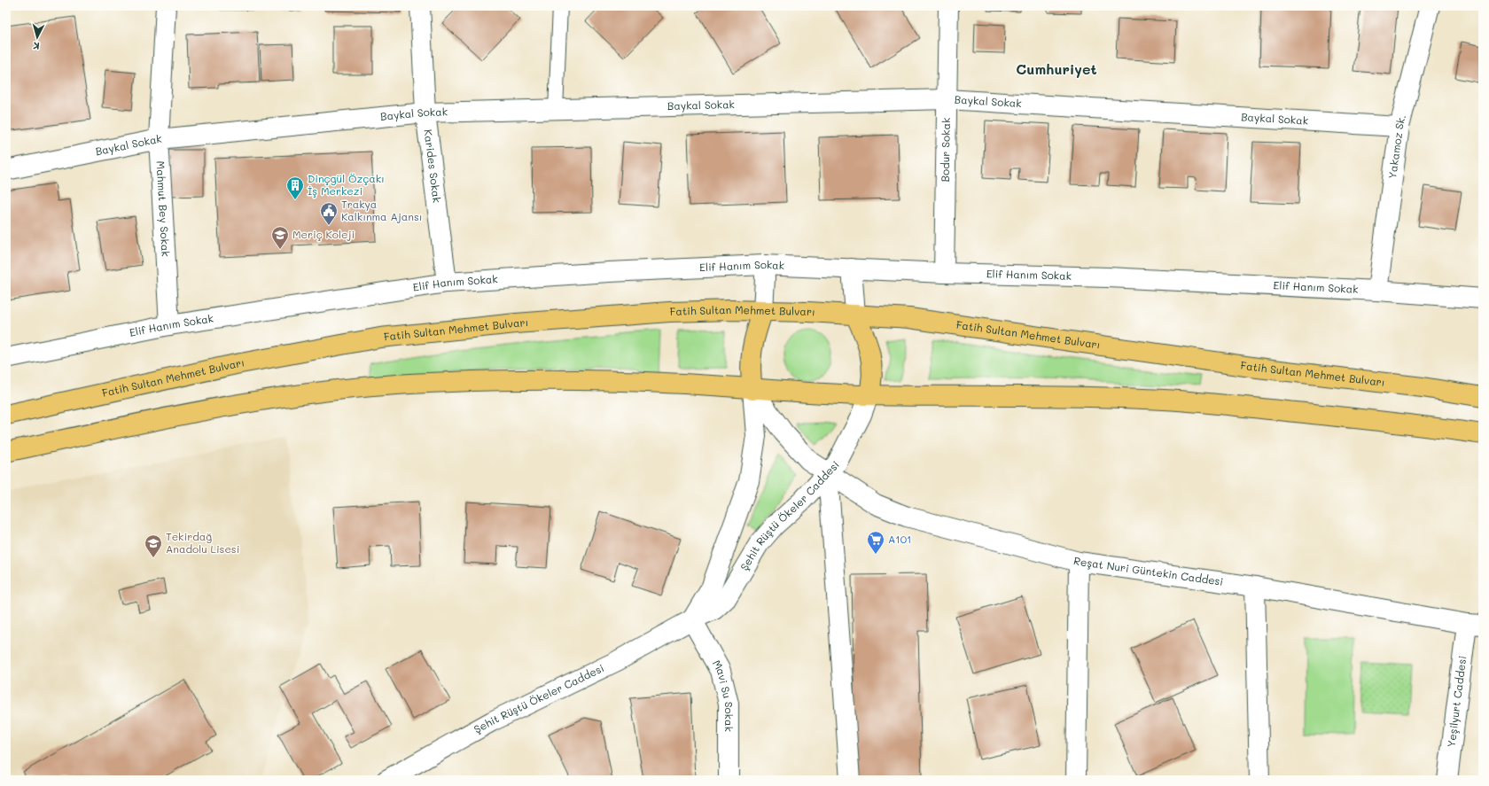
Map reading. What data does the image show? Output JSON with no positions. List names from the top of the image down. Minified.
{"streets":{"main road":["Fatih Sultan Mehmet Bulvarı"],"street":["Baykal Sokak","Yakamoz Sk.","Bodur Sokak","Karides Sokak","Mahmut Bey Sokak","Elif Hanım Sokak","Şehit Rüştü Ökeler Caddesi","Reşat Nuri Güntekin Caddesi","Mavi Su Sokak","Yeşilyurt Caddesi"]},"crossings":[["Baykal Sokak","Yakamoz Sk."],["Baykal Sokak","Bodur Sokak"],["Baykal Sokak","Karides Sokak"],["Baykal Sokak","Mahmut Bey Sokak"],["Yakamoz Sk.","Elif Hanım Sokak"],["Bodur Sokak","Elif Hanım Sokak"],["Karides Sokak","Elif Hanım Sokak"],["Mahmut Bey Sokak","Elif Hanım Sokak"],["Şehit Rüştü Ökeler Caddesi","Reşat Nuri Güntekin Caddesi"],["Şehit Rüştü Ökeler Caddesi","Mavi Su Sokak"],["Reşat Nuri Güntekin Caddesi","Yeşilyurt Caddesi"]],"districts":["Cumhuriyet"],"places":{"building":["Dinçgül Özçakı İş Merkezi"],"public building":["Trakya Kalkınma Ajansı"],"school or university":["Meriç Koleji","Tekirdağ Anadolu Lisesi"],"supermarket":["A101"]},"north":"bottom"}
